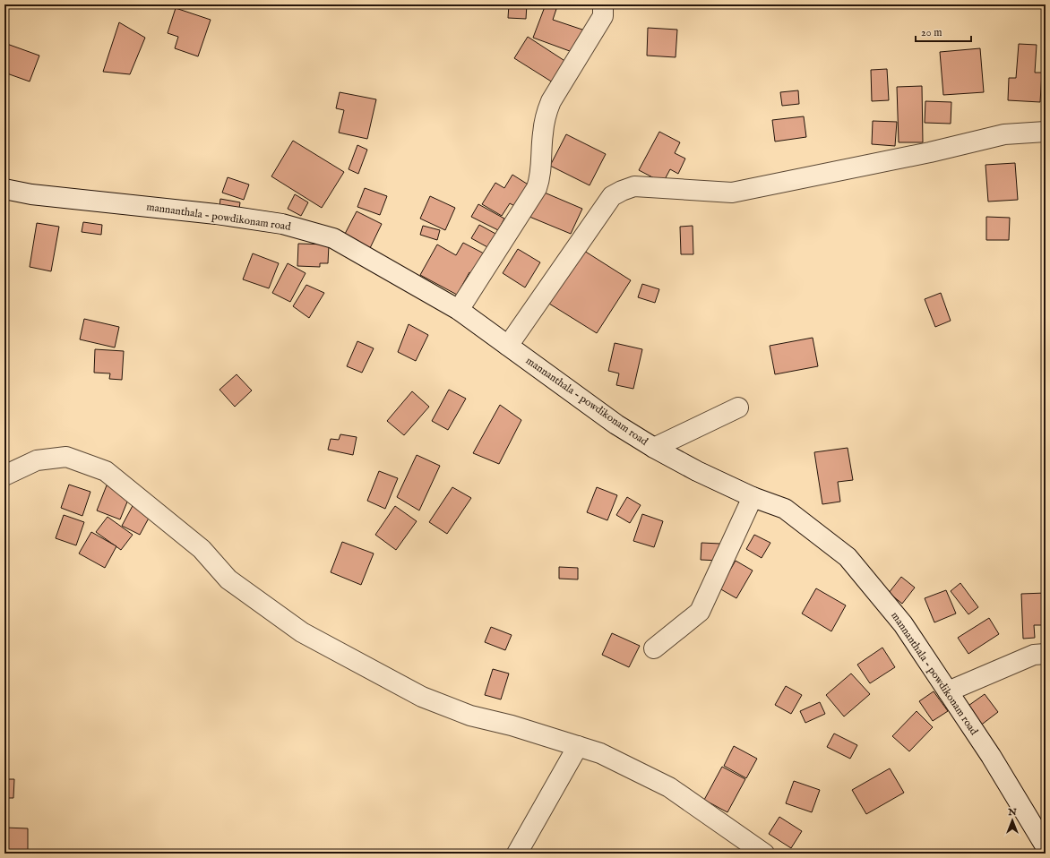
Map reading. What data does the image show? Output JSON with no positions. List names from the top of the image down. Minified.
{"streets":{"street":["mannanthala - powdikonam road"]},"scale_bar":"20 m","north":"top"}
